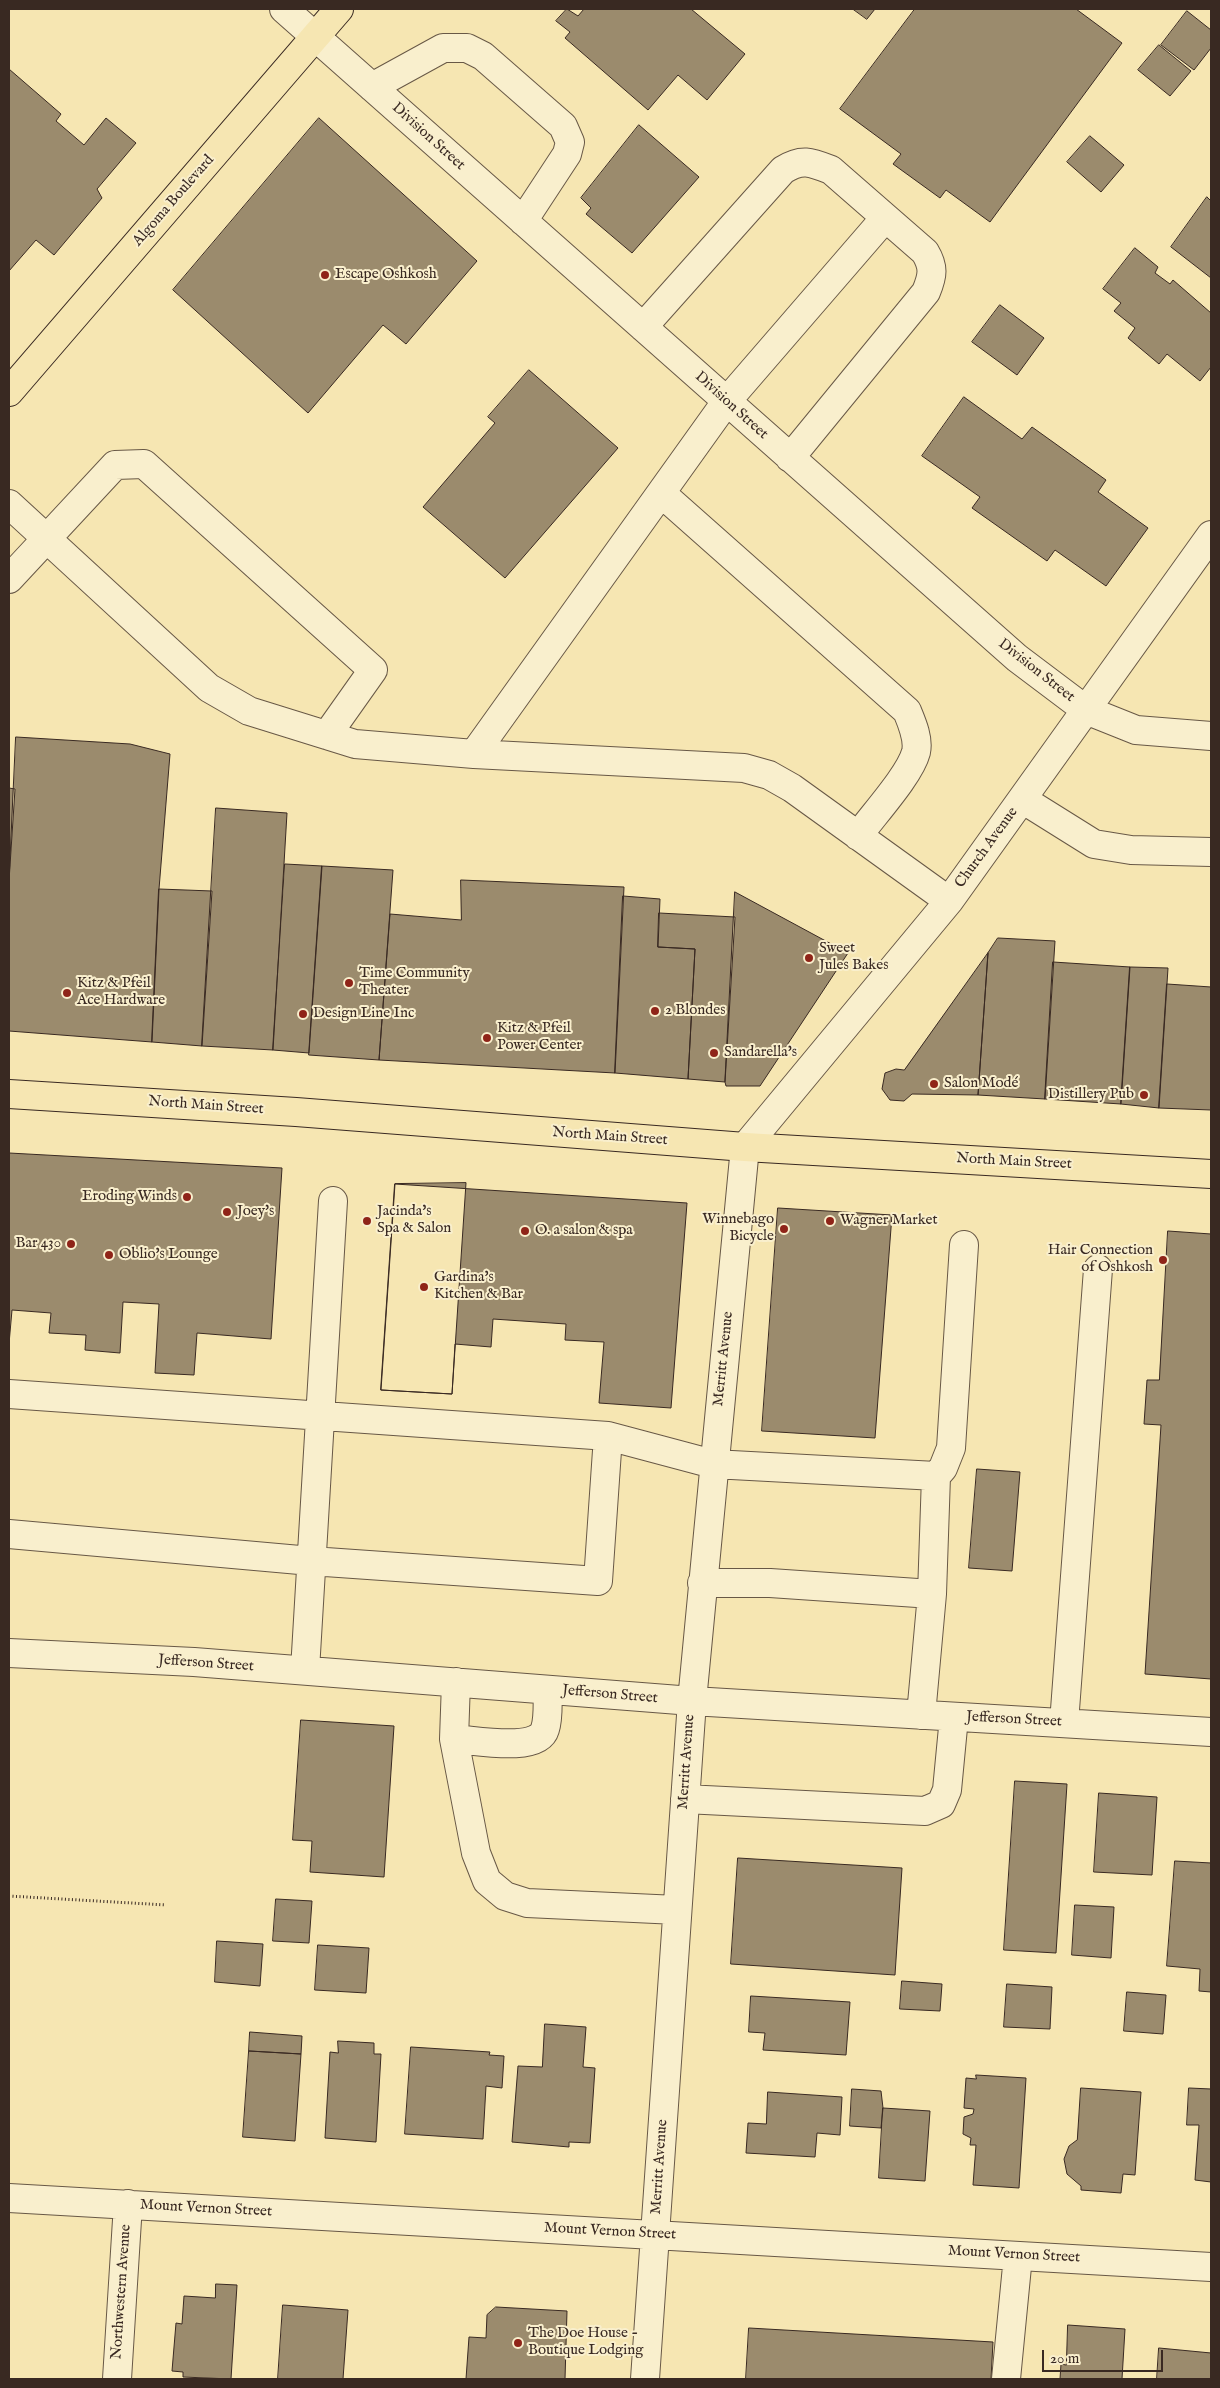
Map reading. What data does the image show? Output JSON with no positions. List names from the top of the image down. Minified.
{"streets":{"main road":["Algoma Boulevard","North Main Street"],"street":["Division Street","Church Avenue","Merritt Avenue","Jefferson Street","Mount Vernon Street","Northwestern Avenue"]},"crossings":[["Division Street","Algoma Boulevard"],["Division Street","Church Avenue"],["Church Avenue","North Main Street"],["Church Avenue","Merritt Avenue"],["North Main Street","Merritt Avenue"],["Merritt Avenue","Jefferson Street"],["Merritt Avenue","Mount Vernon Street"],["Mount Vernon Street","Northwestern Avenue"]],"places":["Escape Oshkosh","Sweet Jules Bakes","Time Community Theater","Kitz & Pfeil Ace Hardware","2 Blondes","Design Line Inc","Kitz & Pfeil Power Center","Sandarella's","Salon Modé","Distillery Pub","Eroding Winds","Joey's","Jacinda's Spa & Salon","Wagner Market","Winnebago Bicycle","O. a salon & spa","Bar 430","Oblio's Lounge","Hair Connection of Oshkosh","Gardina's Kitchen & Bar","The Doe House - Boutique Lodging"],"scale_bar":"20 m"}
